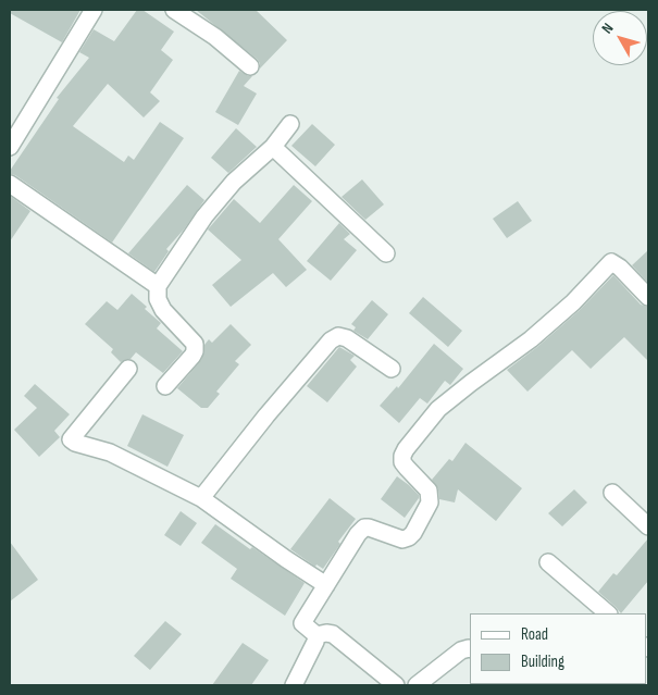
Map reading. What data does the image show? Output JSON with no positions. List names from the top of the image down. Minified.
{"legend":["Road","Building"],"north":"top left"}
